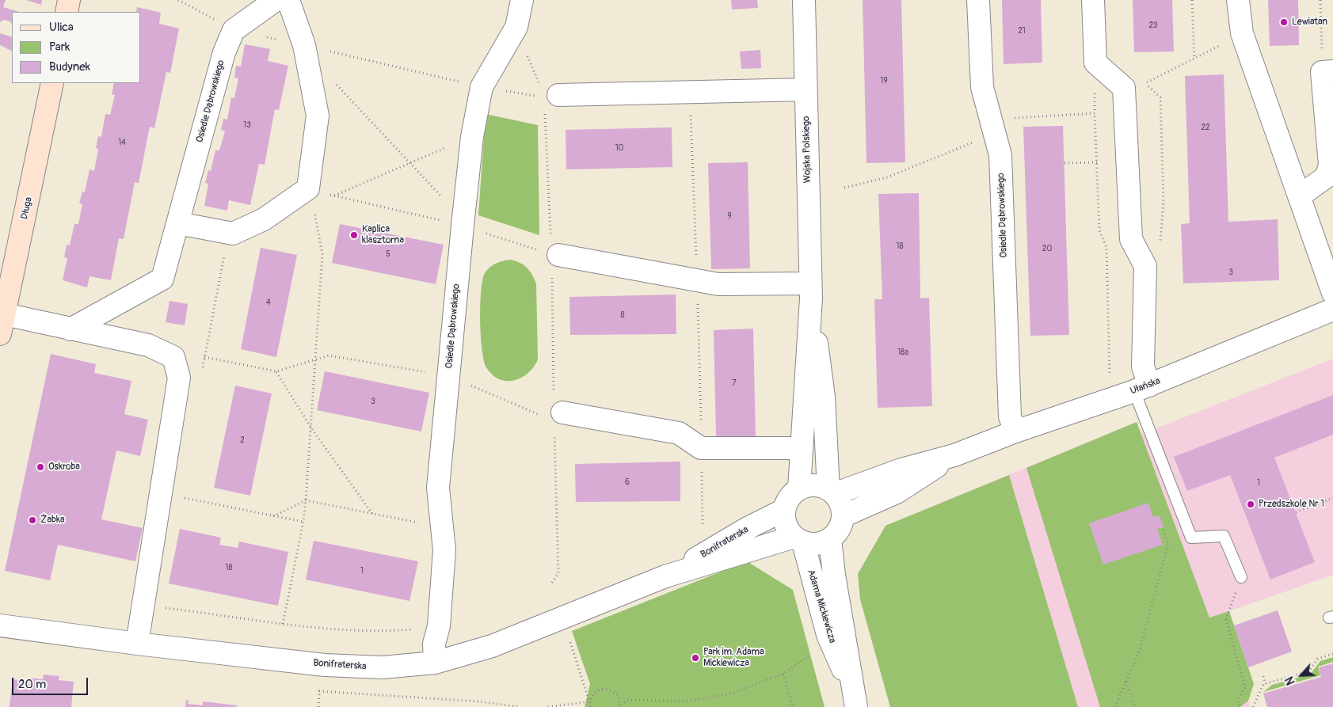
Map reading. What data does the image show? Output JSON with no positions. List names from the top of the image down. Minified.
{"streets":{"street":["Osiedle Dąbrowskiego","Wojska Polskiego","Długa","Ułańska","Bonifraterska","Adama Mickiewicza"]},"crossings":[["Osiedle Dąbrowskiego","Ułańska"],["Osiedle Dąbrowskiego","Bonifraterska"],["Wojska Polskiego","Ułańska"],["Wojska Polskiego","Bonifraterska"],["Wojska Polskiego","Adama Mickiewicza"],["Ułańska","Bonifraterska"],["Ułańska","Adama Mickiewicza"],["Bonifraterska","Adama Mickiewicza"]],"places":["Lewiatan","Kaplica klasztorna","Oskroba","Przedszkole Nr 1","Żabka","Park im. Adama Mickiewicza"],"house_numbers":["23","21","19","13","22","14","10","9","18","20","5","3","4","8","18a","7","3","2","6","1","18","1"],"legend":["Ulica","Park","Budynek"],"scale_bar":"20 m","north":"bottom left"}
